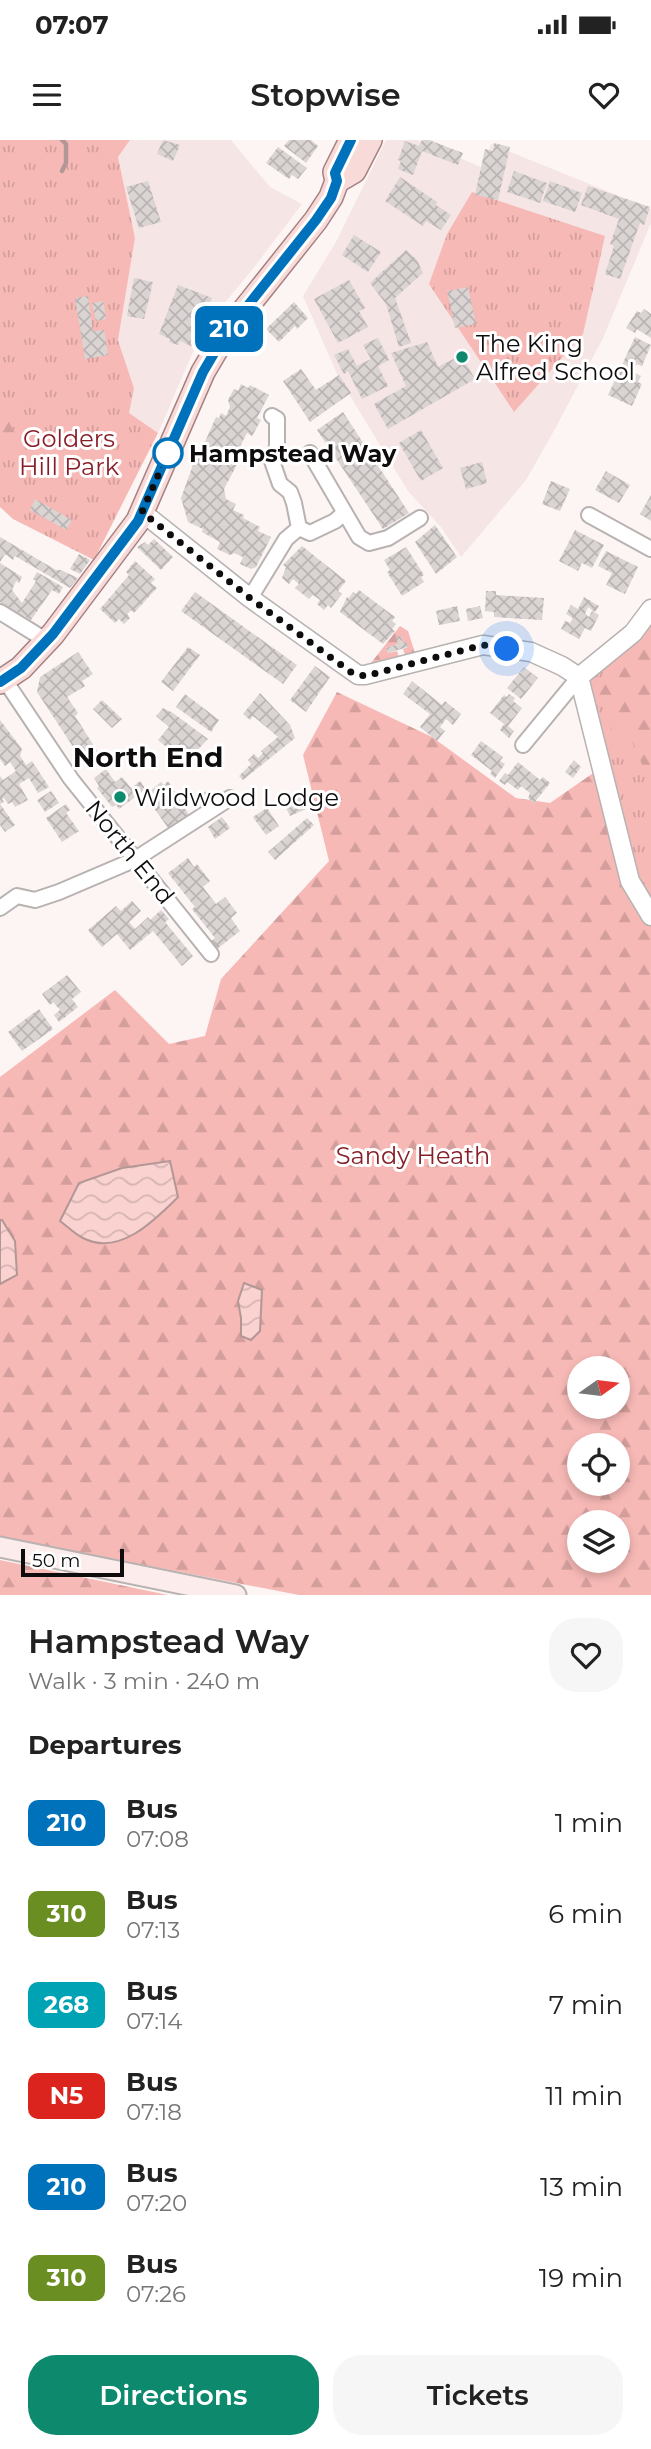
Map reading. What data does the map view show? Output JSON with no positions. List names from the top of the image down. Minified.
{"streets":{"street":["North End"]},"districts":["North End"],"parks":["Golders Hill Park","Sandy Heath"],"places":["The King Alfred School","Hampstead Way","Wildwood Lodge"],"lines":["bus line 210"],"scale_bar":"50 m","north":"right","page":{"status":"07:07","header":"Stopwise","on_map":"210","scale":"50 m","heading":[["Hampstead Way","Walk · 3 min · 240 m"],"Departures"],"list":[{"mark":"210","name":"Bus","note":"07:08","value":"1 min"},{"mark":"310","name":"Bus","note":"07:13","value":"6 min"},{"mark":"268","name":"Bus","note":"07:14","value":"7 min"},{"mark":"N5","name":"Bus","note":"07:18","value":"11 min"},{"mark":"210","name":"Bus","note":"07:20","value":"13 min"},{"mark":"310","name":"Bus","note":"07:26","value":"19 min"}],"buttons":["Directions","Tickets"]}}
